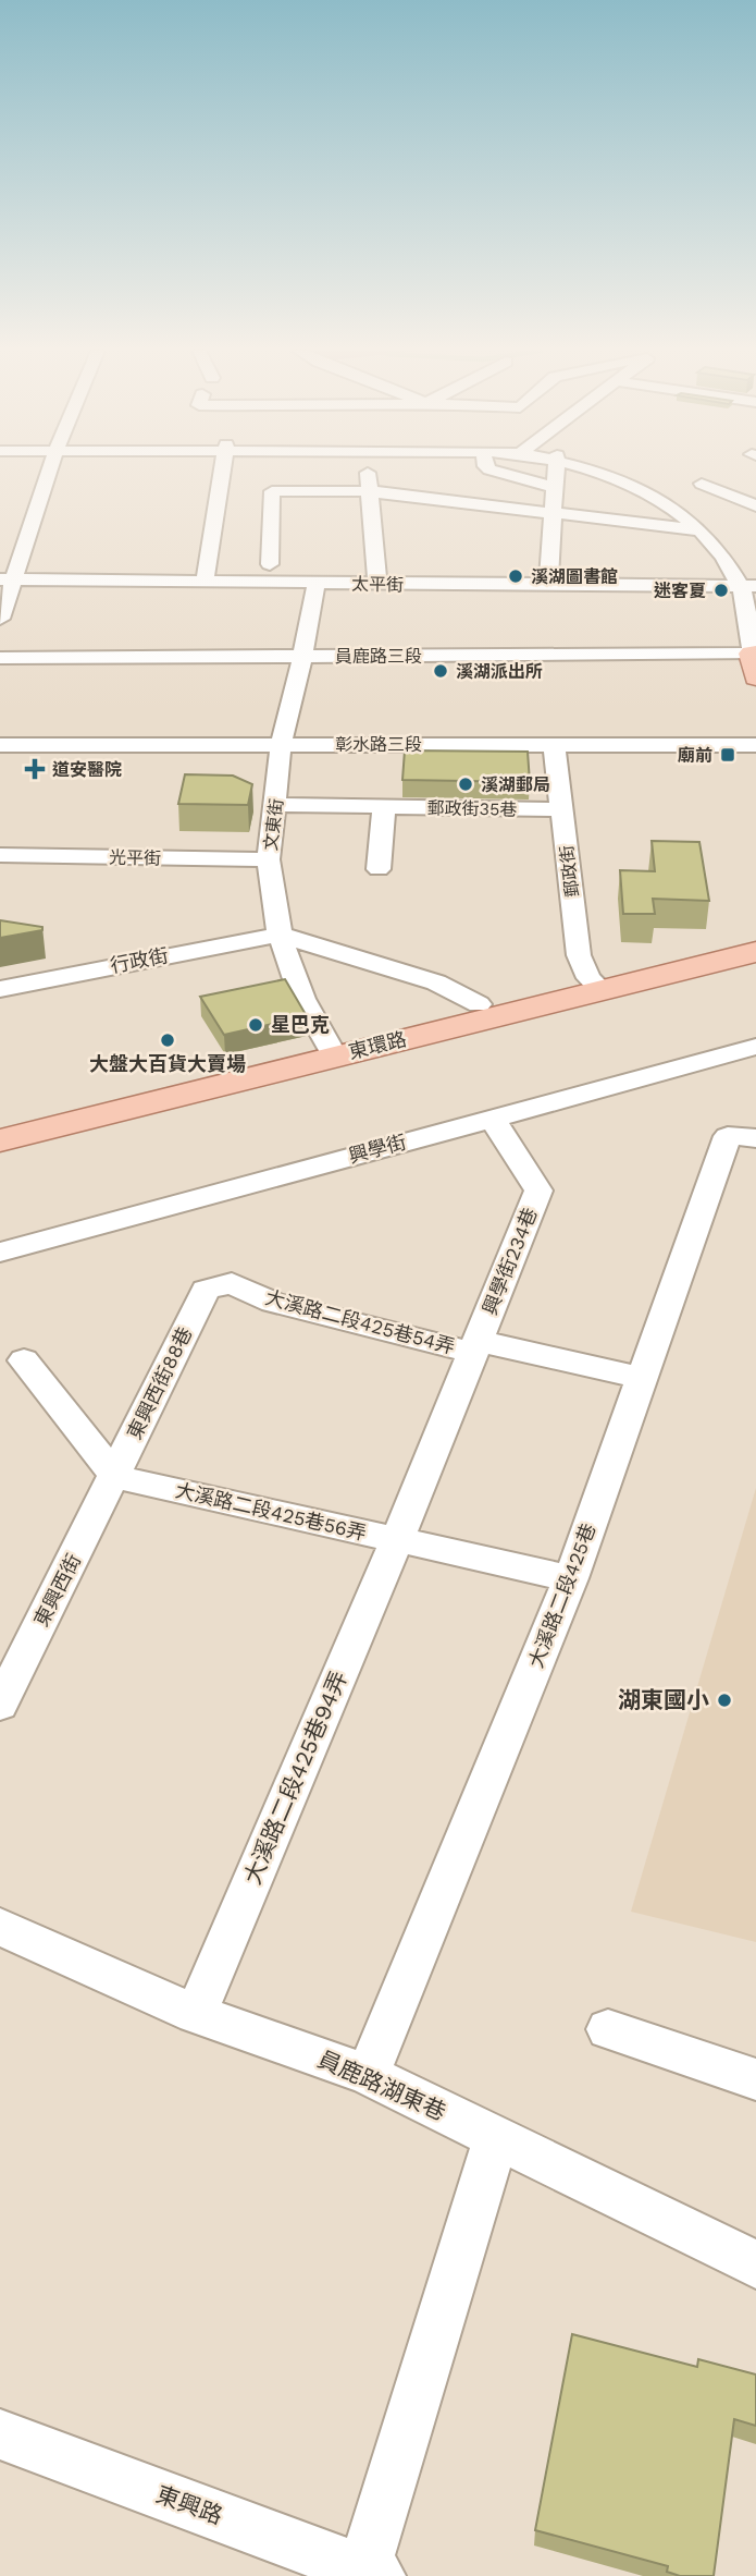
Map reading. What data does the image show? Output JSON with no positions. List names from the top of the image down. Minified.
{"streets":{"main road":["東環路"],"street":["太平街","員鹿路三段","彰水路三段","郵政街35巷","文東街","光平街","郵政街","行政街","興學街","興學街234巷","大溪路二段425巷54弄","東興西街88巷","大溪路二段425巷56弄","東興西街","大溪路二段425巷","大溪路二段425巷94弄","員鹿路湖東巷","東興路"]},"crossings":[["太平街","文東街"],["員鹿路三段","文東街"],["彰水路三段","文東街"],["彰水路三段","郵政街"],["郵政街35巷","文東街"],["郵政街35巷","郵政街"],["文東街","光平街"],["文東街","行政街"],["文東街","東環路"],["郵政街","東環路"],["興學街","興學街234巷"],["興學街234巷","大溪路二段425巷54弄"],["興學街234巷","大溪路二段425巷56弄"],["興學街234巷","大溪路二段425巷94弄"],["大溪路二段425巷54弄","東興西街88巷"],["大溪路二段425巷54弄","大溪路二段425巷"],["東興西街88巷","大溪路二段425巷56弄"],["東興西街88巷","東興西街"],["大溪路二段425巷56弄","東興西街"],["大溪路二段425巷56弄","大溪路二段425巷"],["大溪路二段425巷56弄","大溪路二段425巷94弄"],["大溪路二段425巷","員鹿路湖東巷"],["大溪路二段425巷94弄","員鹿路湖東巷"]],"places":{"other":["溪湖圖書館","迷客夏","溪湖派出所","溪湖郵局","星巴克","大盤大百貨大賣場","湖東國小"],"transit":["廟前"],"health":["道安醫院"]}}
